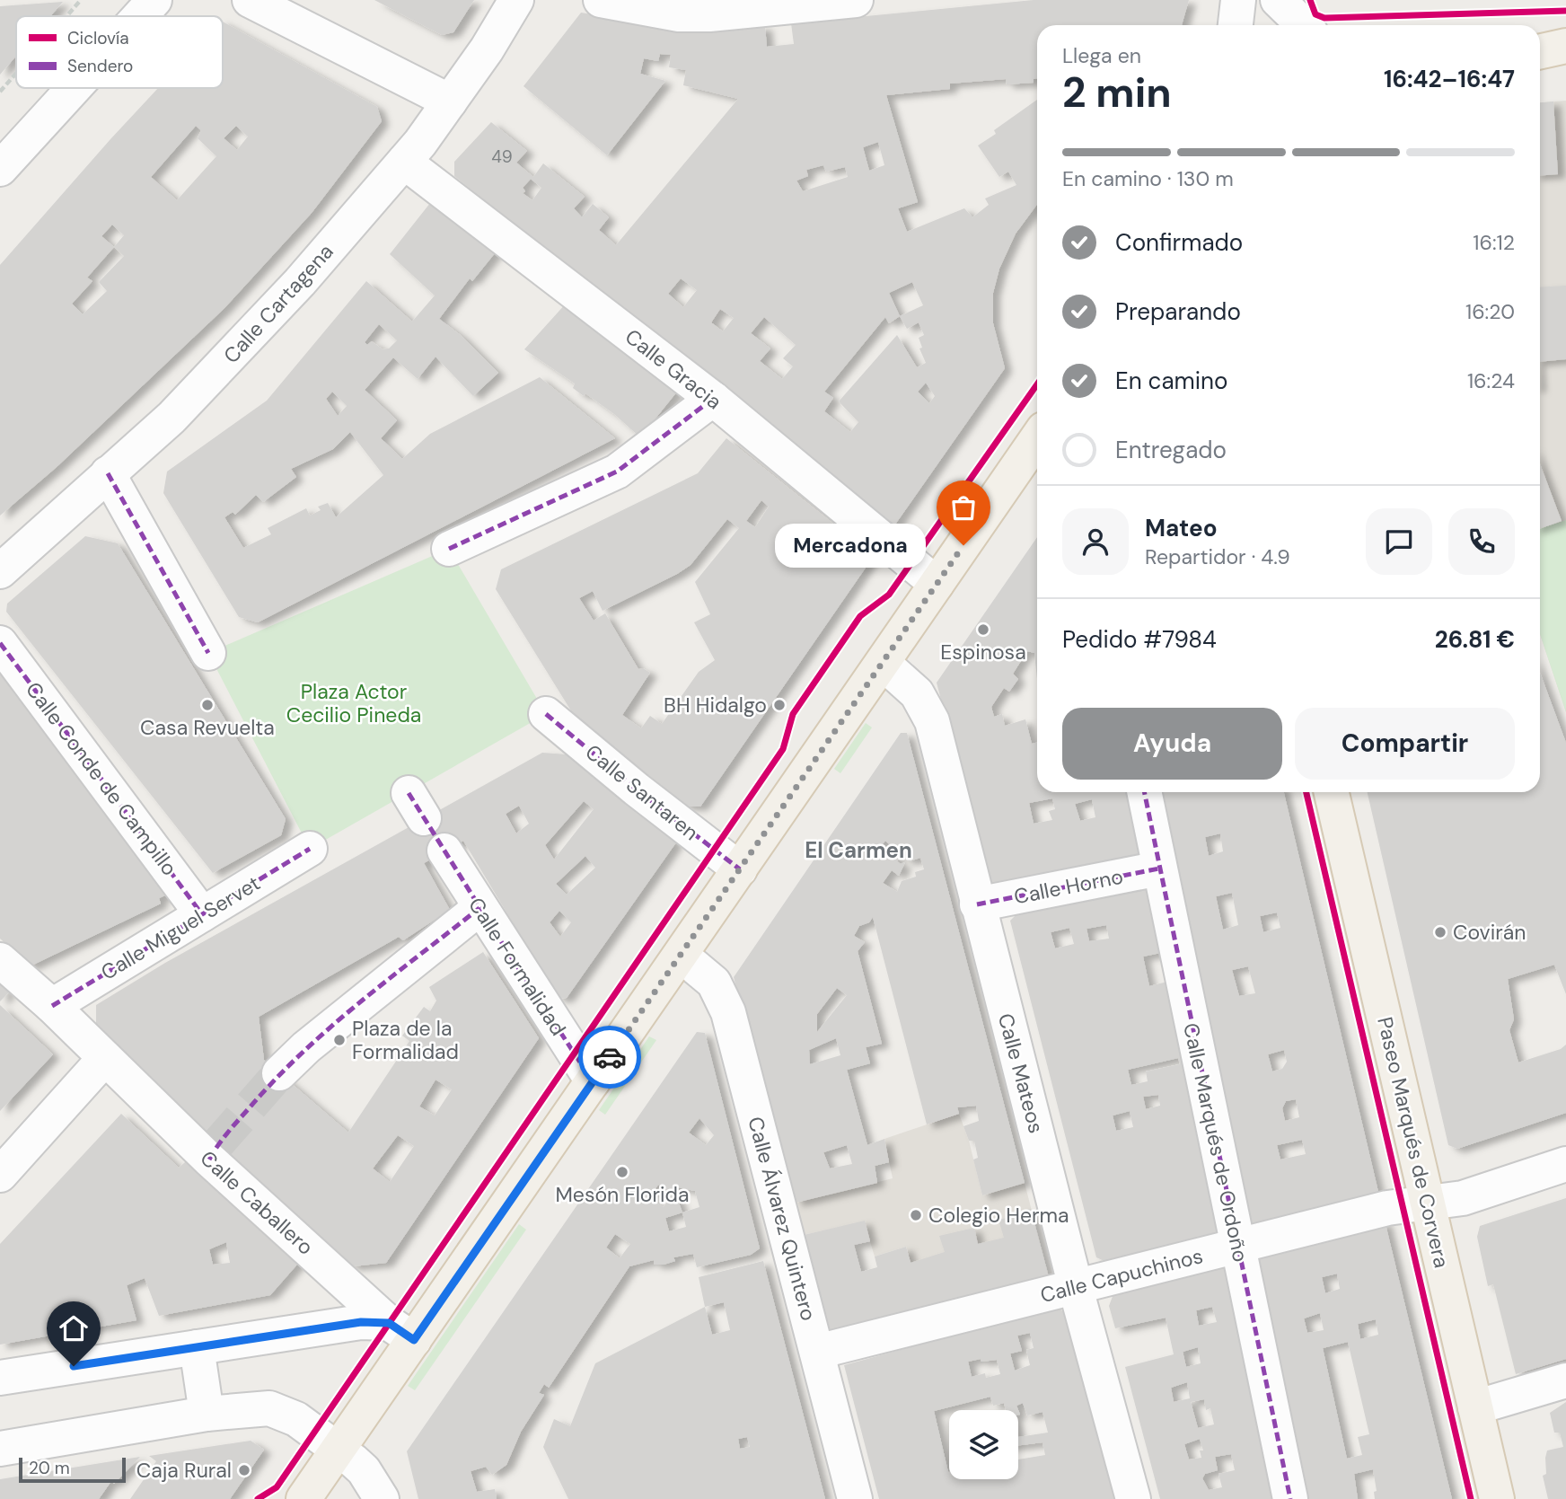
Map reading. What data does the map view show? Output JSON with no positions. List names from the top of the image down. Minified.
{"streets":{"main road":["Paseo Marqués de Corvera"],"street":["Calle Cartagena","Calle Gracia","Calle Conde de Campillo","Calle Santaren","Calle Horno","Calle Miguel Servet","Calle Formalidad","Calle Mateos","Calle Marqués de Ordoño","Calle Caballero","Calle Álvarez Quintero","Calle Capuchinos"]},"crossings":[["Calle Cartagena","Calle Gracia"],["Calle Conde de Campillo","Calle Miguel Servet"],["Calle Horno","Calle Mateos"],["Calle Horno","Calle Marqués de Ordoño"],["Calle Miguel Servet","Calle Caballero"],["Calle Mateos","Calle Capuchinos"],["Calle Marqués de Ordoño","Calle Capuchinos"],["Paseo Marqués de Corvera","Calle Capuchinos"],["Calle Álvarez Quintero","Calle Capuchinos"]],"districts":["El Carmen"],"parks":["Plaza Actor Cecilio Pineda"],"places":["Mercadona","Espinosa","Casa Revuelta","BH Hidalgo","Covirán","Plaza de la Formalidad","Mesón Florida","Colegio Herma","Caja Rural"],"house_numbers":["49"],"legend":["Ciclovía","Sendero"],"scale_bar":"20 m","page":{"heading":["2 min","Llega en","16:42–16:47"],"panel":["Mateo","Repartidor · 4.9","Pedido #7984","26.81 €"],"bar":"En camino · 130 m","list":[["Confirmado","16:12"],["Preparando","16:20"],["En camino","16:24"],"Entregado"],"bubble":"Mercadona","buttons":["Ayuda","Compartir"],"scale":"20 m"}}
